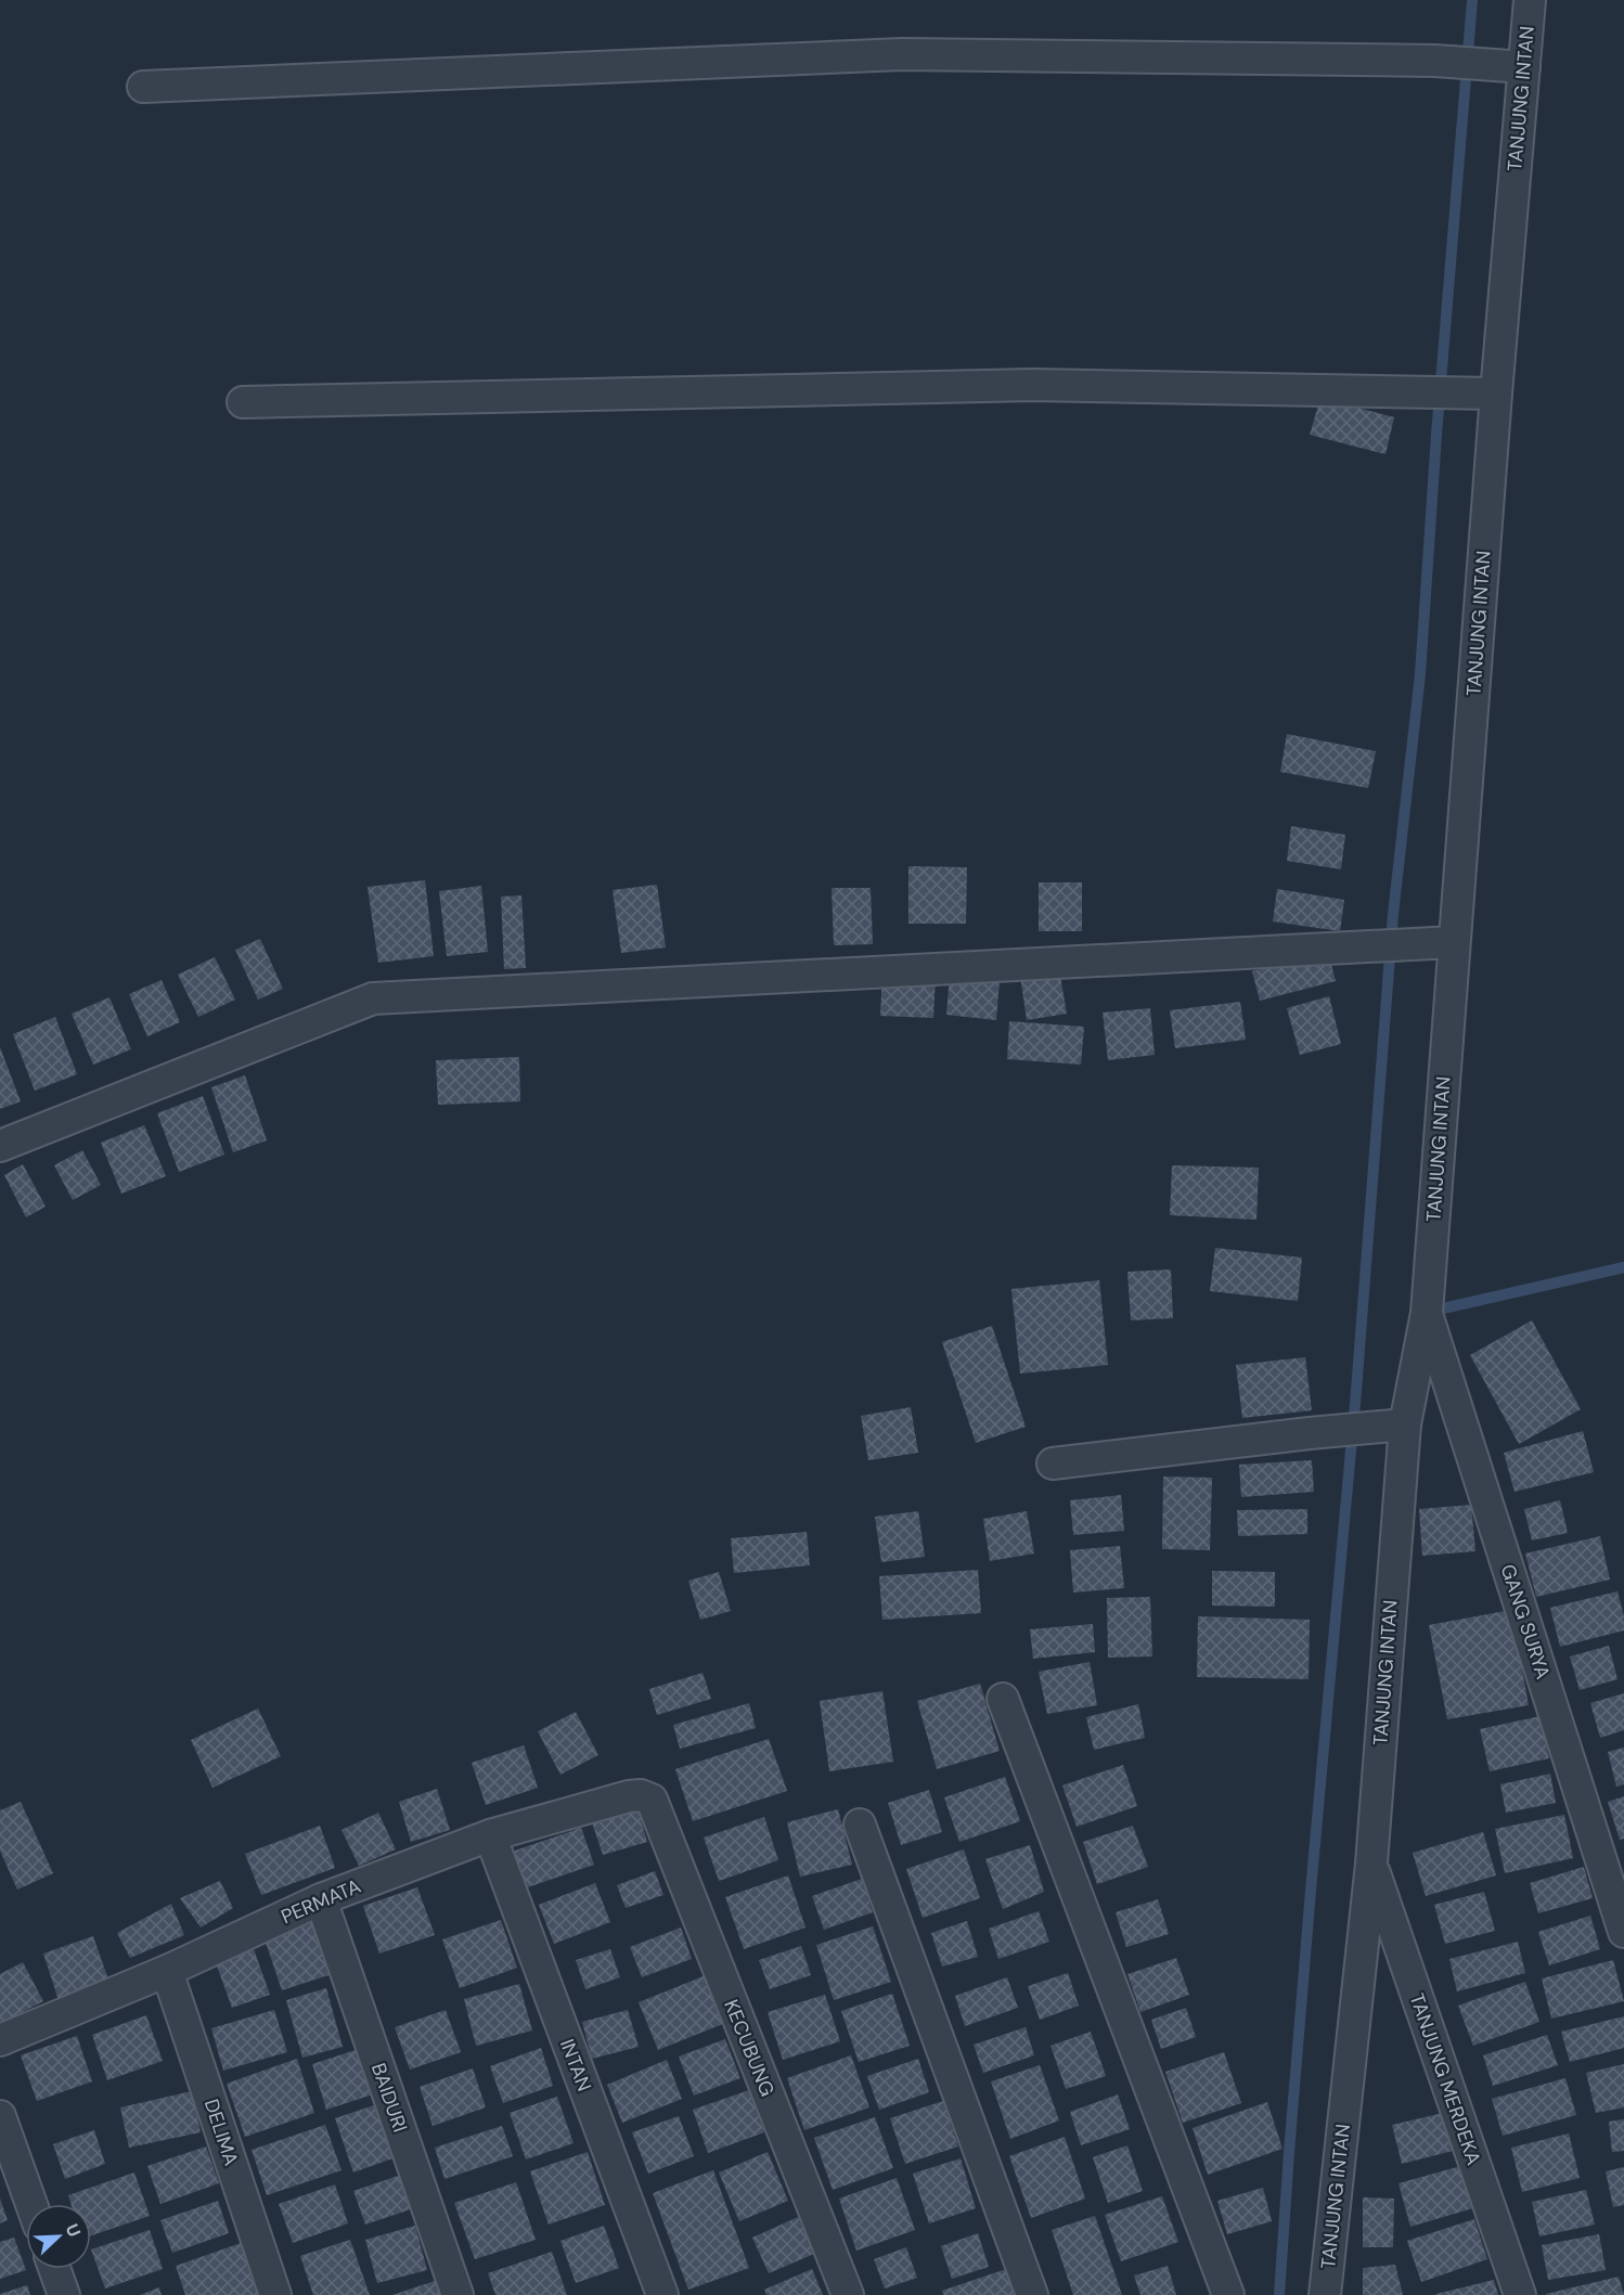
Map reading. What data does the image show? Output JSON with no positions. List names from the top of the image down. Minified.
{"streets":{"street":["TANJUNG INTAN","GANG SURYA","PERMATA","KECUBUNG","INTAN","TANJUNG MERDEKA","BAIDURI","DELIMA"]},"crossings":[["TANJUNG INTAN","GANG SURYA"],["TANJUNG INTAN","TANJUNG MERDEKA"],["PERMATA","KECUBUNG"],["PERMATA","INTAN"],["PERMATA","BAIDURI"],["PERMATA","DELIMA"]],"north":"top right"}
